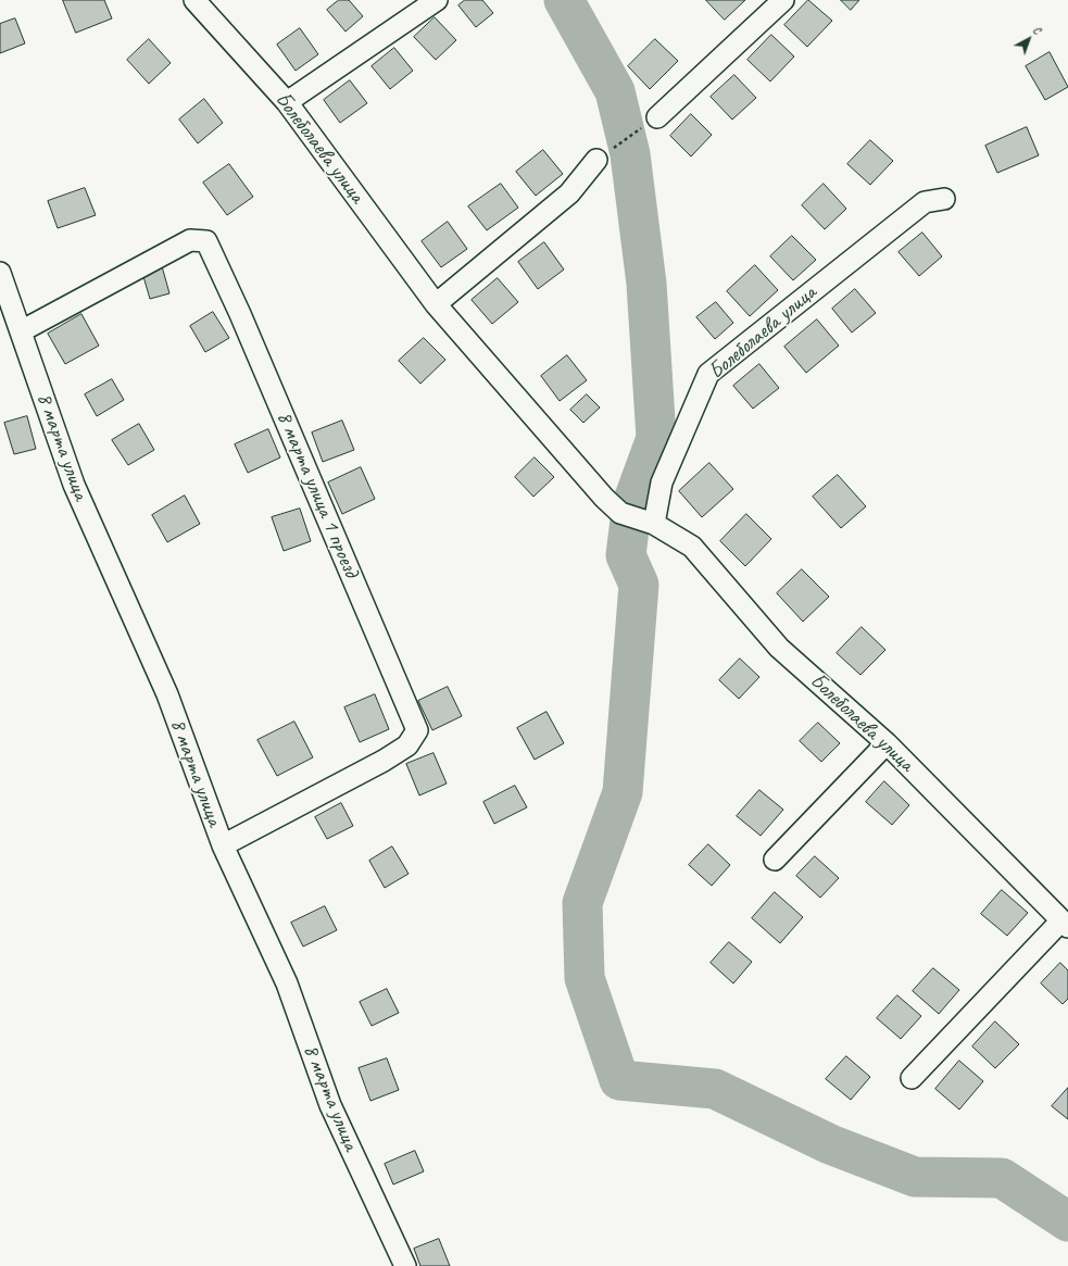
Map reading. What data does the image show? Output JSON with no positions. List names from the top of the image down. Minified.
{"streets":{"street":["Болеболаева улица","8 марта улица","8 марта улица 1 проезд"]},"crossings":[["8 марта улица","8 марта улица 1 проезд"]],"north":"top right"}
